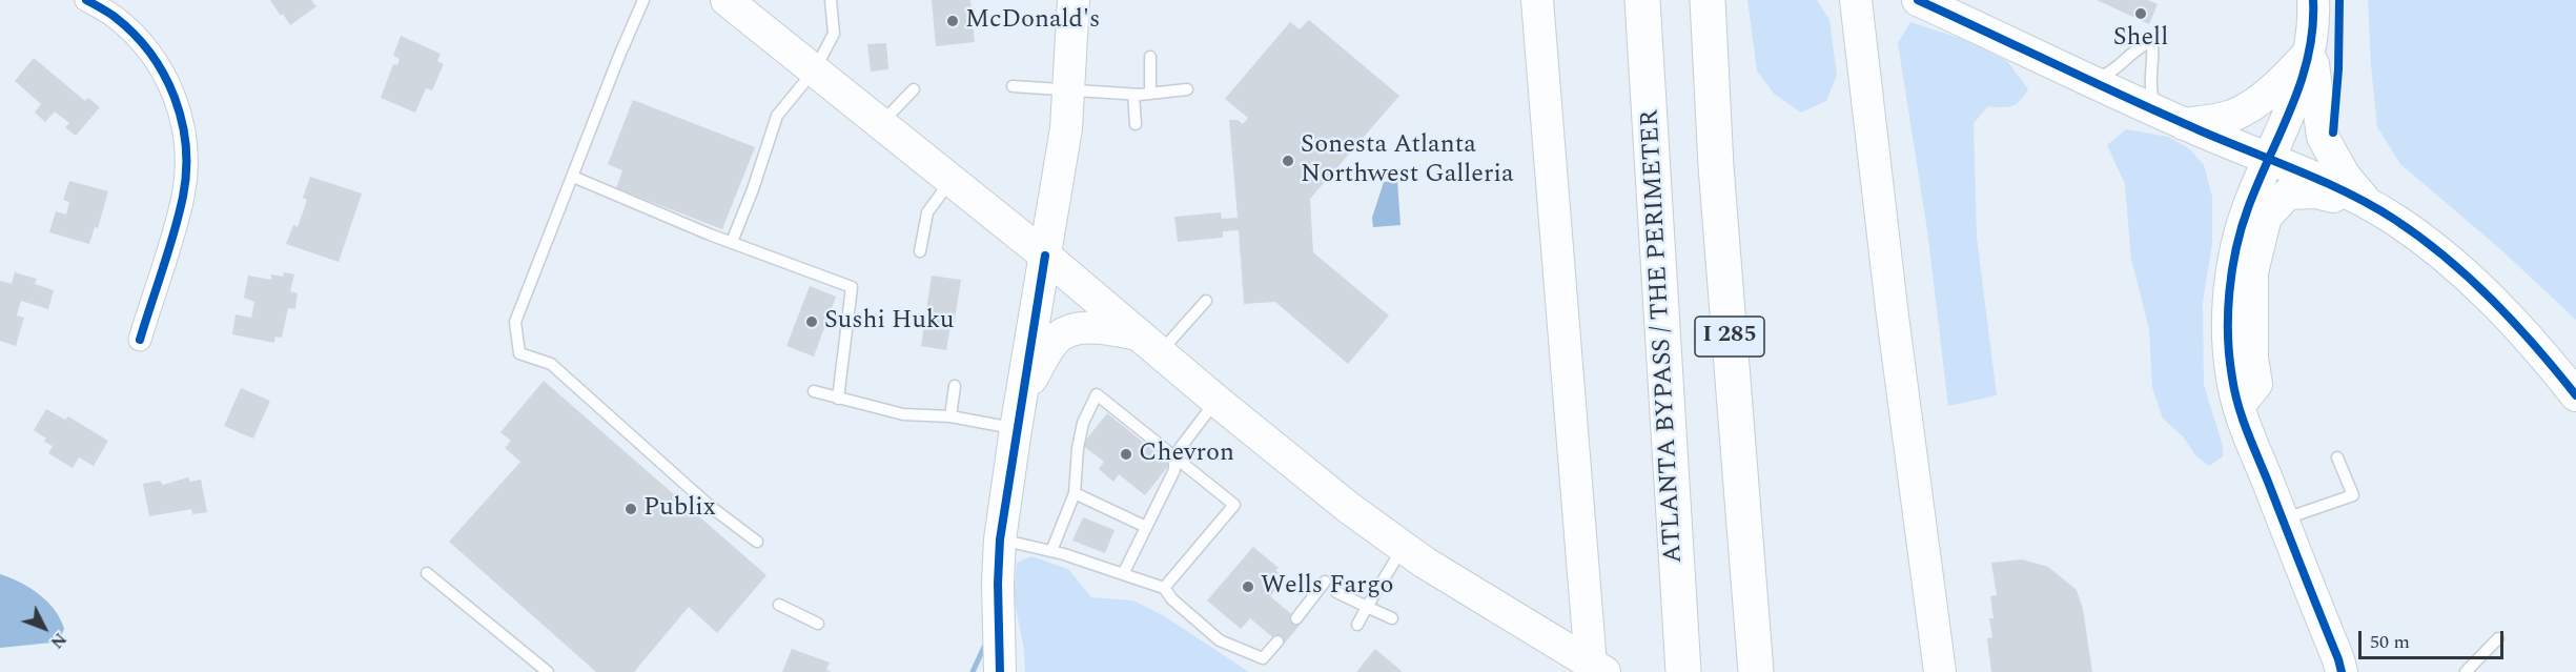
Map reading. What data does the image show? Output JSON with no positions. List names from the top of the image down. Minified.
{"streets":{"highway":["ATLANTA BYPASS / THE PERIMETER","I 285"]},"places":["Shell","McDonald's","Sonesta Atlanta Northwest Galleria","Sushi Huku","Chevron","Publix","Wells Fargo"],"scale_bar":"50 m","north":"bottom right"}
